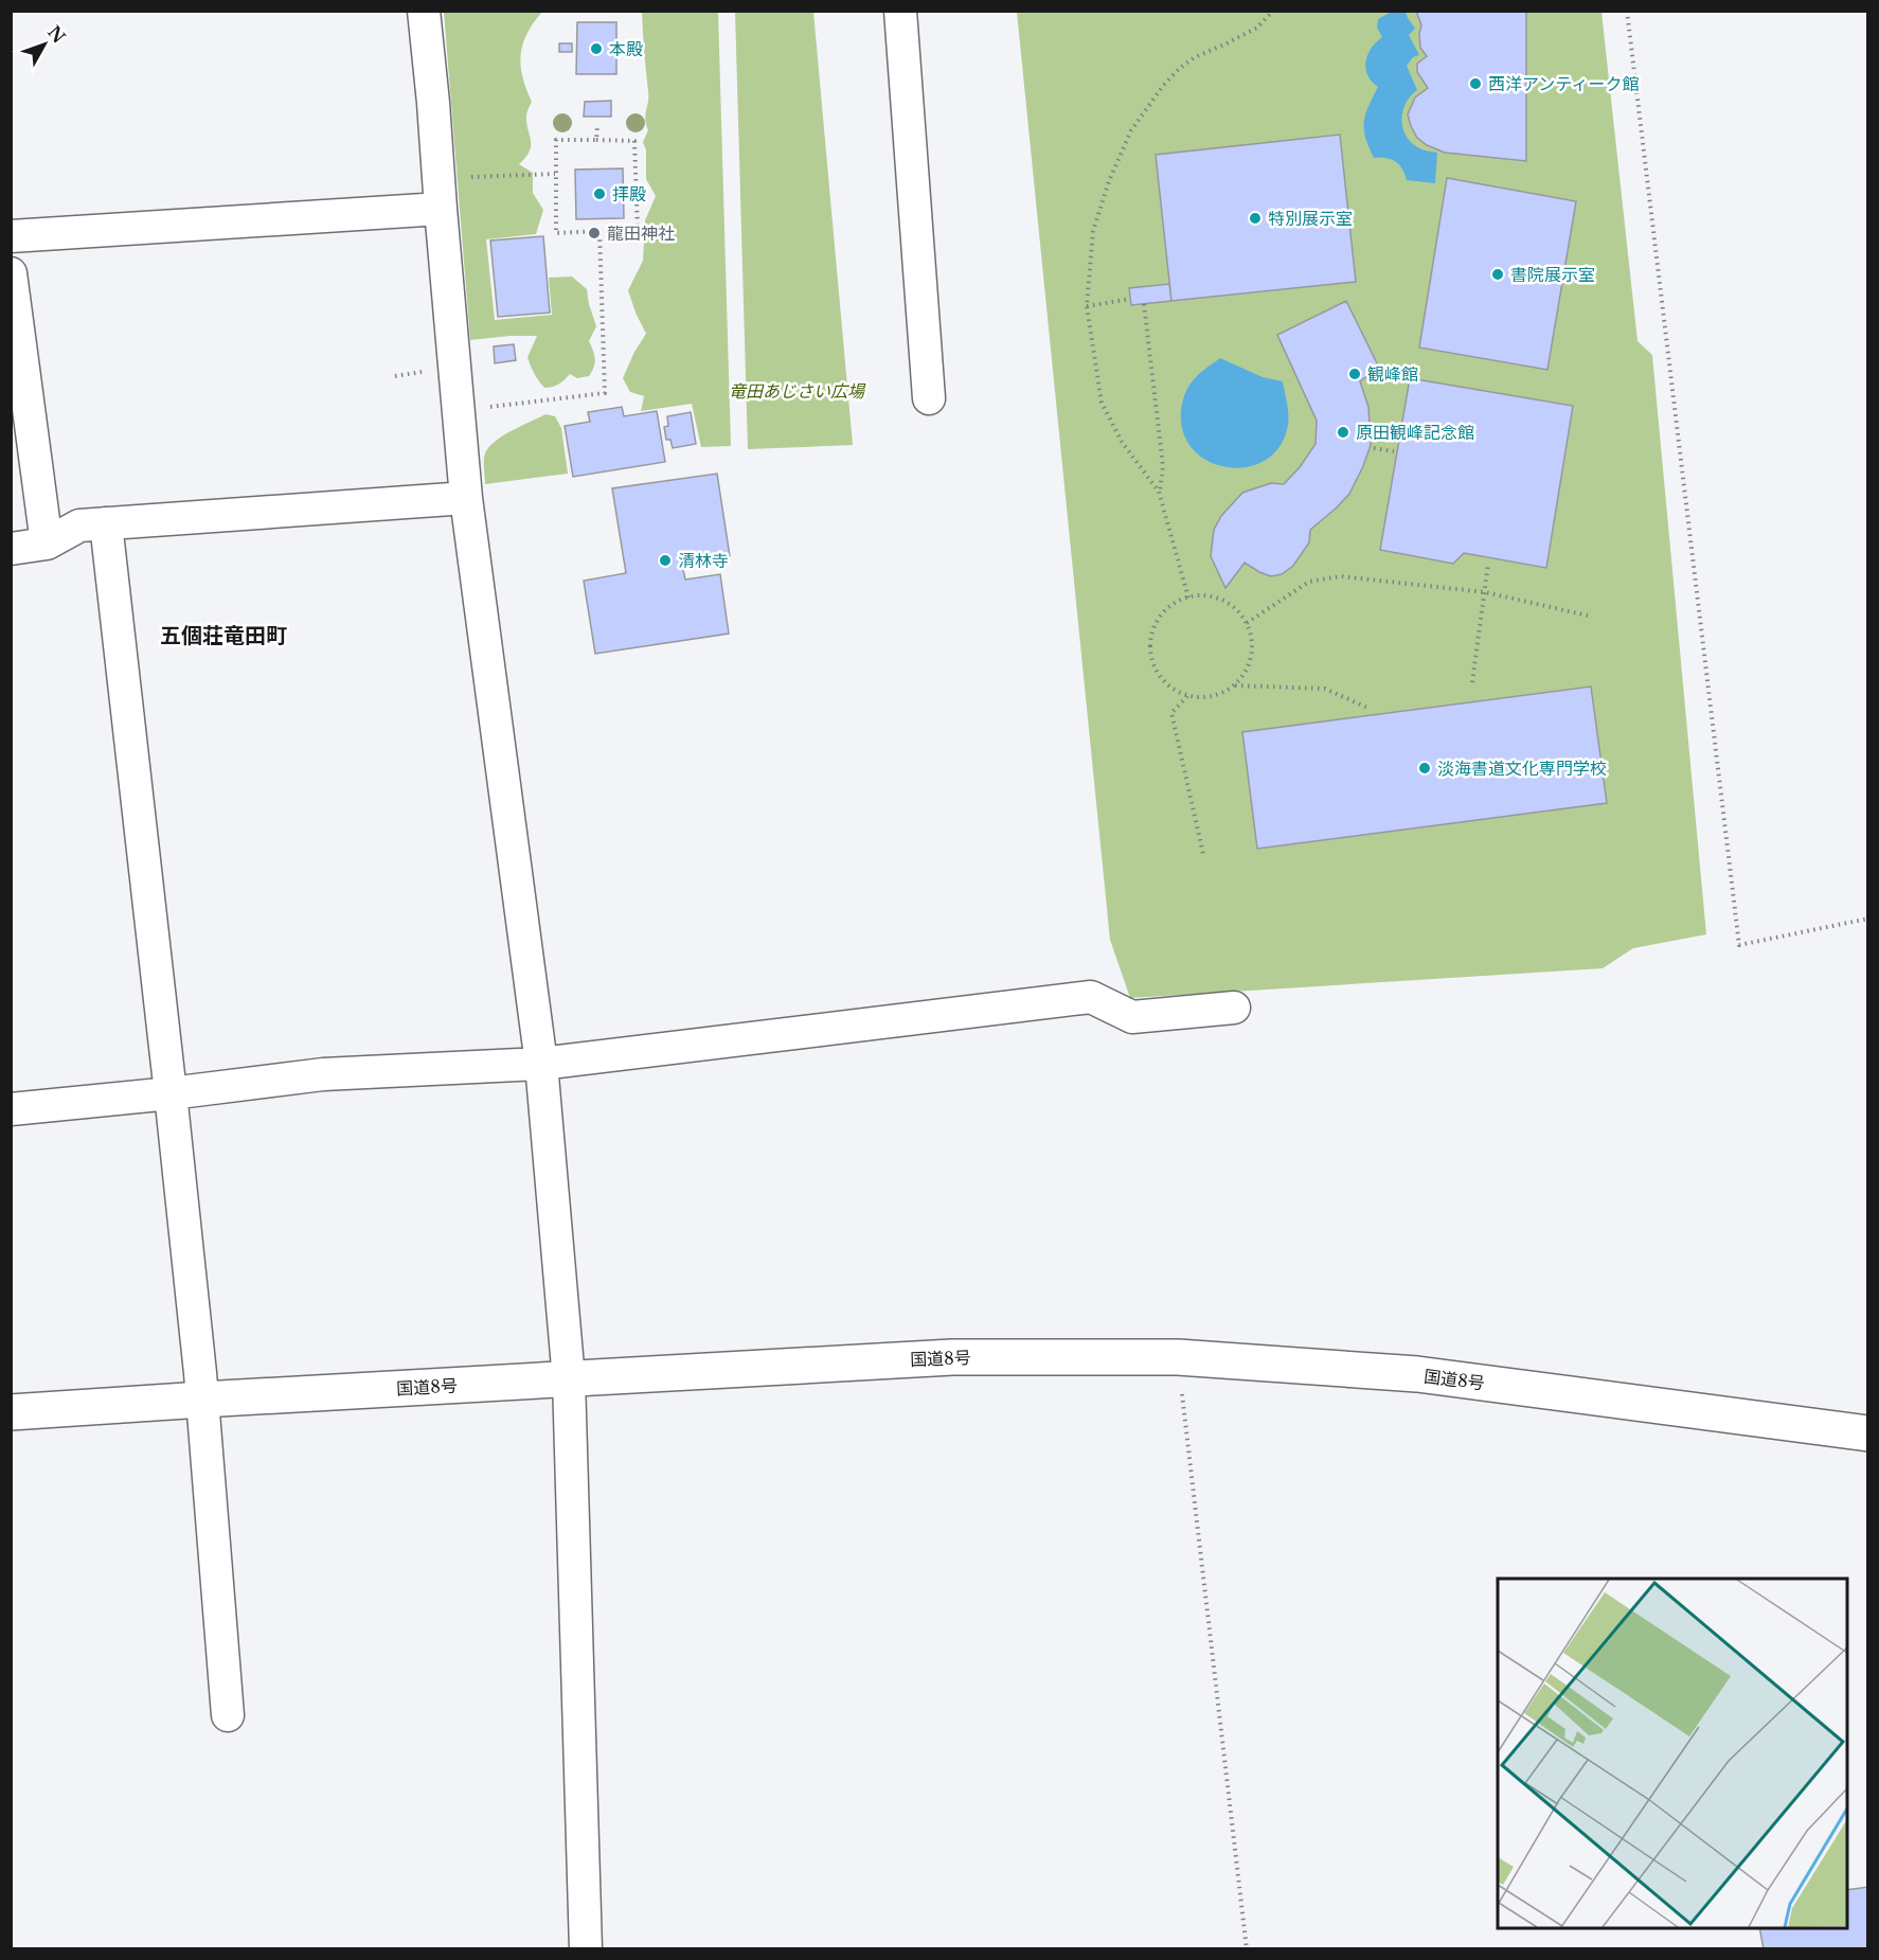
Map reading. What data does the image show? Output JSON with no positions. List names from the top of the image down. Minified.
{"streets":{"highway":["国道8号"]},"districts":["五個荘竜田町"],"parks":["竜田あじさい広場"],"places":["本殿","西洋アンティーク館","拝殿","特別展示室","龍田神社","書院展示室","観峰館","原田観峰記念館","清林寺","淡海書道文化専門学校"],"north":"top right"}
